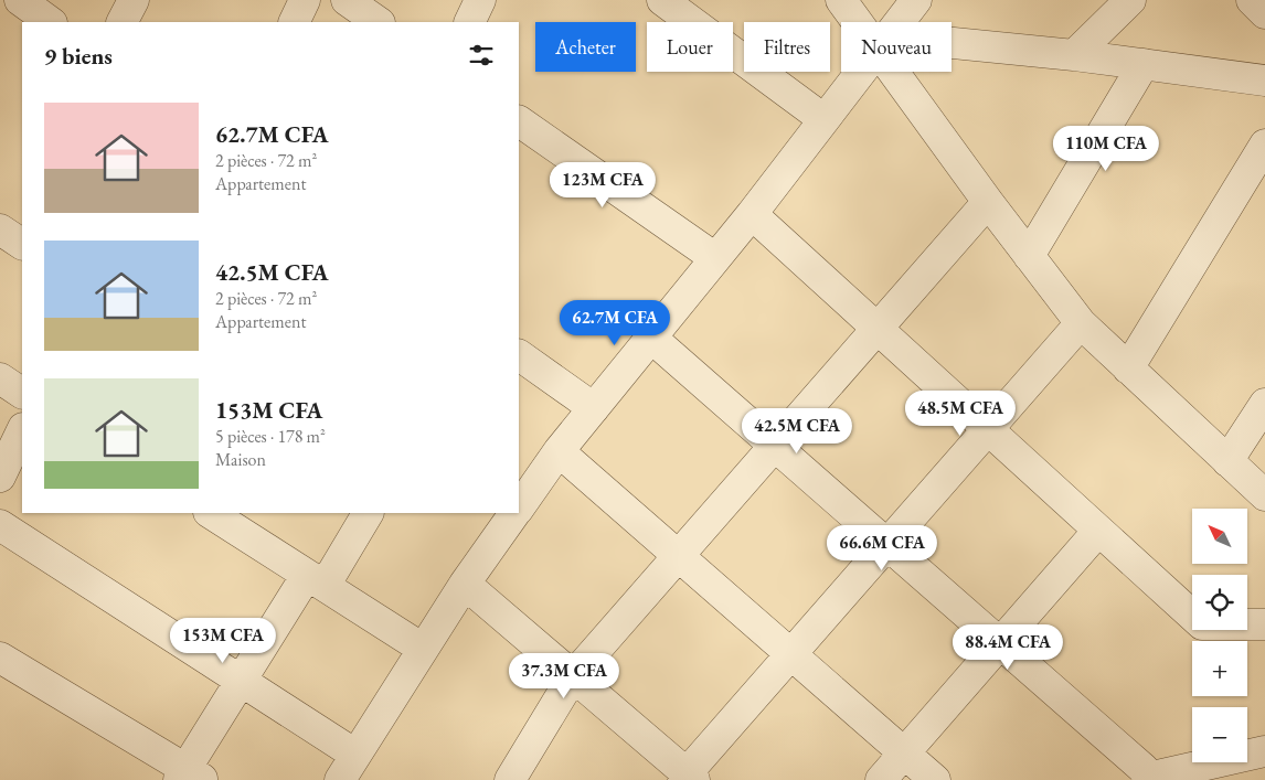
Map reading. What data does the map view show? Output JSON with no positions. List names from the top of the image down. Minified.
{"north":"top left","page":{"chip":["Acheter","Louer","Filtres","Nouveau"],"heading":"9 biens","list":[{"name":"62.7M CFA","note":"2 pièces · 72 m² · Appartement"},{"name":"42.5M CFA","note":"2 pièces · 72 m² · Appartement"},{"name":"153M CFA","note":"5 pièces · 178 m² · Maison"}],"price":["110M CFA","123M CFA","62.7M CFA","48.5M CFA","42.5M CFA","66.6M CFA","153M CFA","88.4M CFA","37.3M CFA"],"map_buttons":["+","−"]}}
